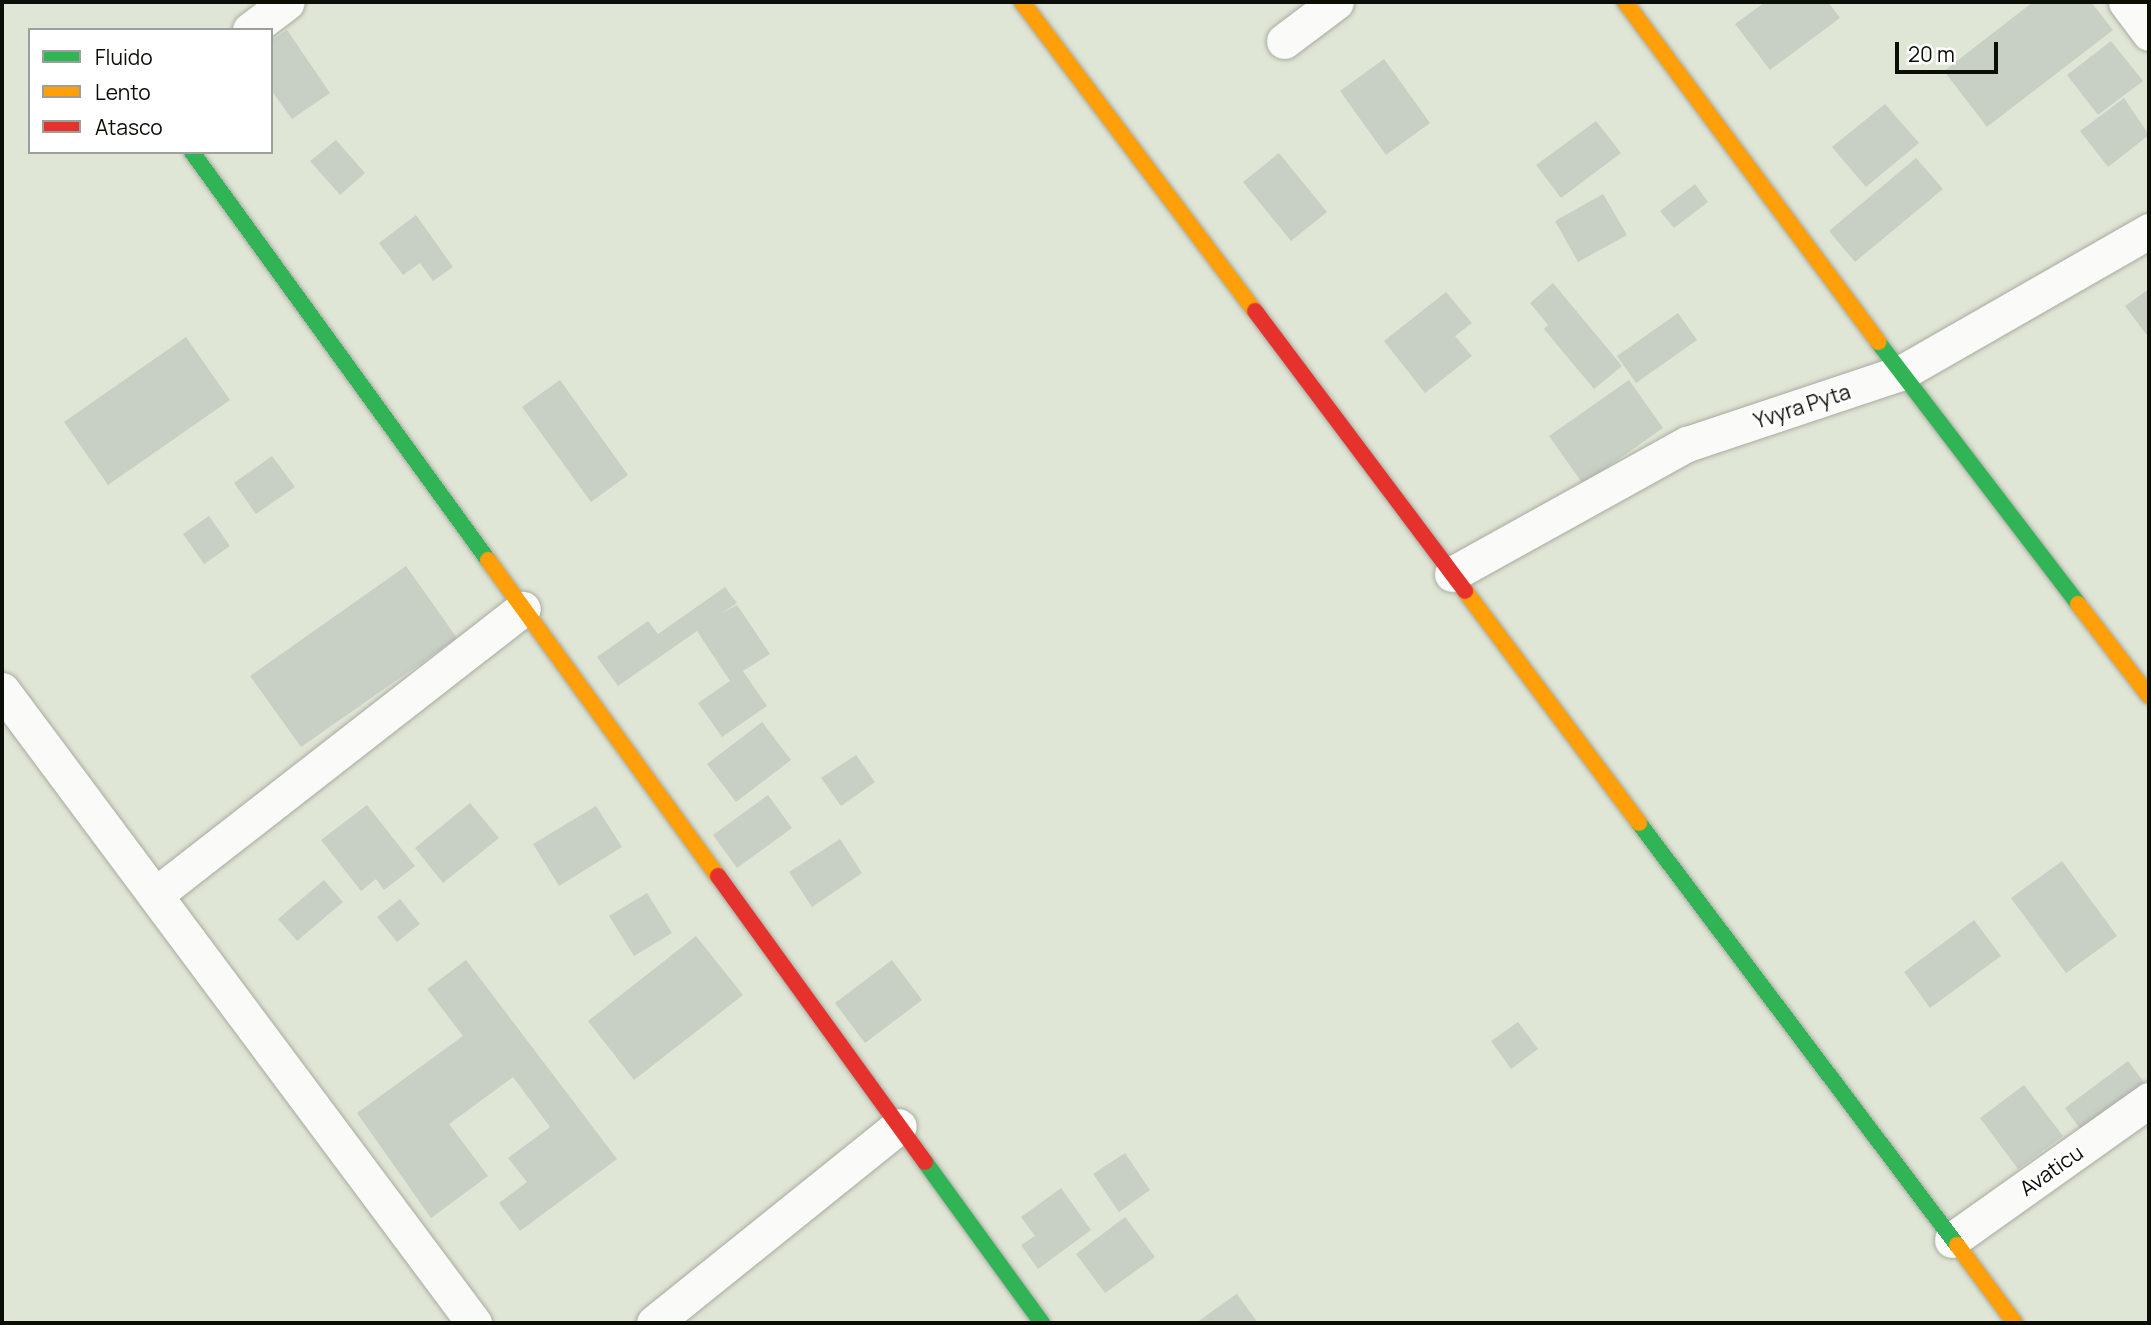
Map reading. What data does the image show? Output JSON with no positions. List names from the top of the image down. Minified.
{"streets":{"street":["Yvyra Pyta","Avaticu"]},"legend":["Fluido","Lento","Atasco"],"scale_bar":"20 m"}
